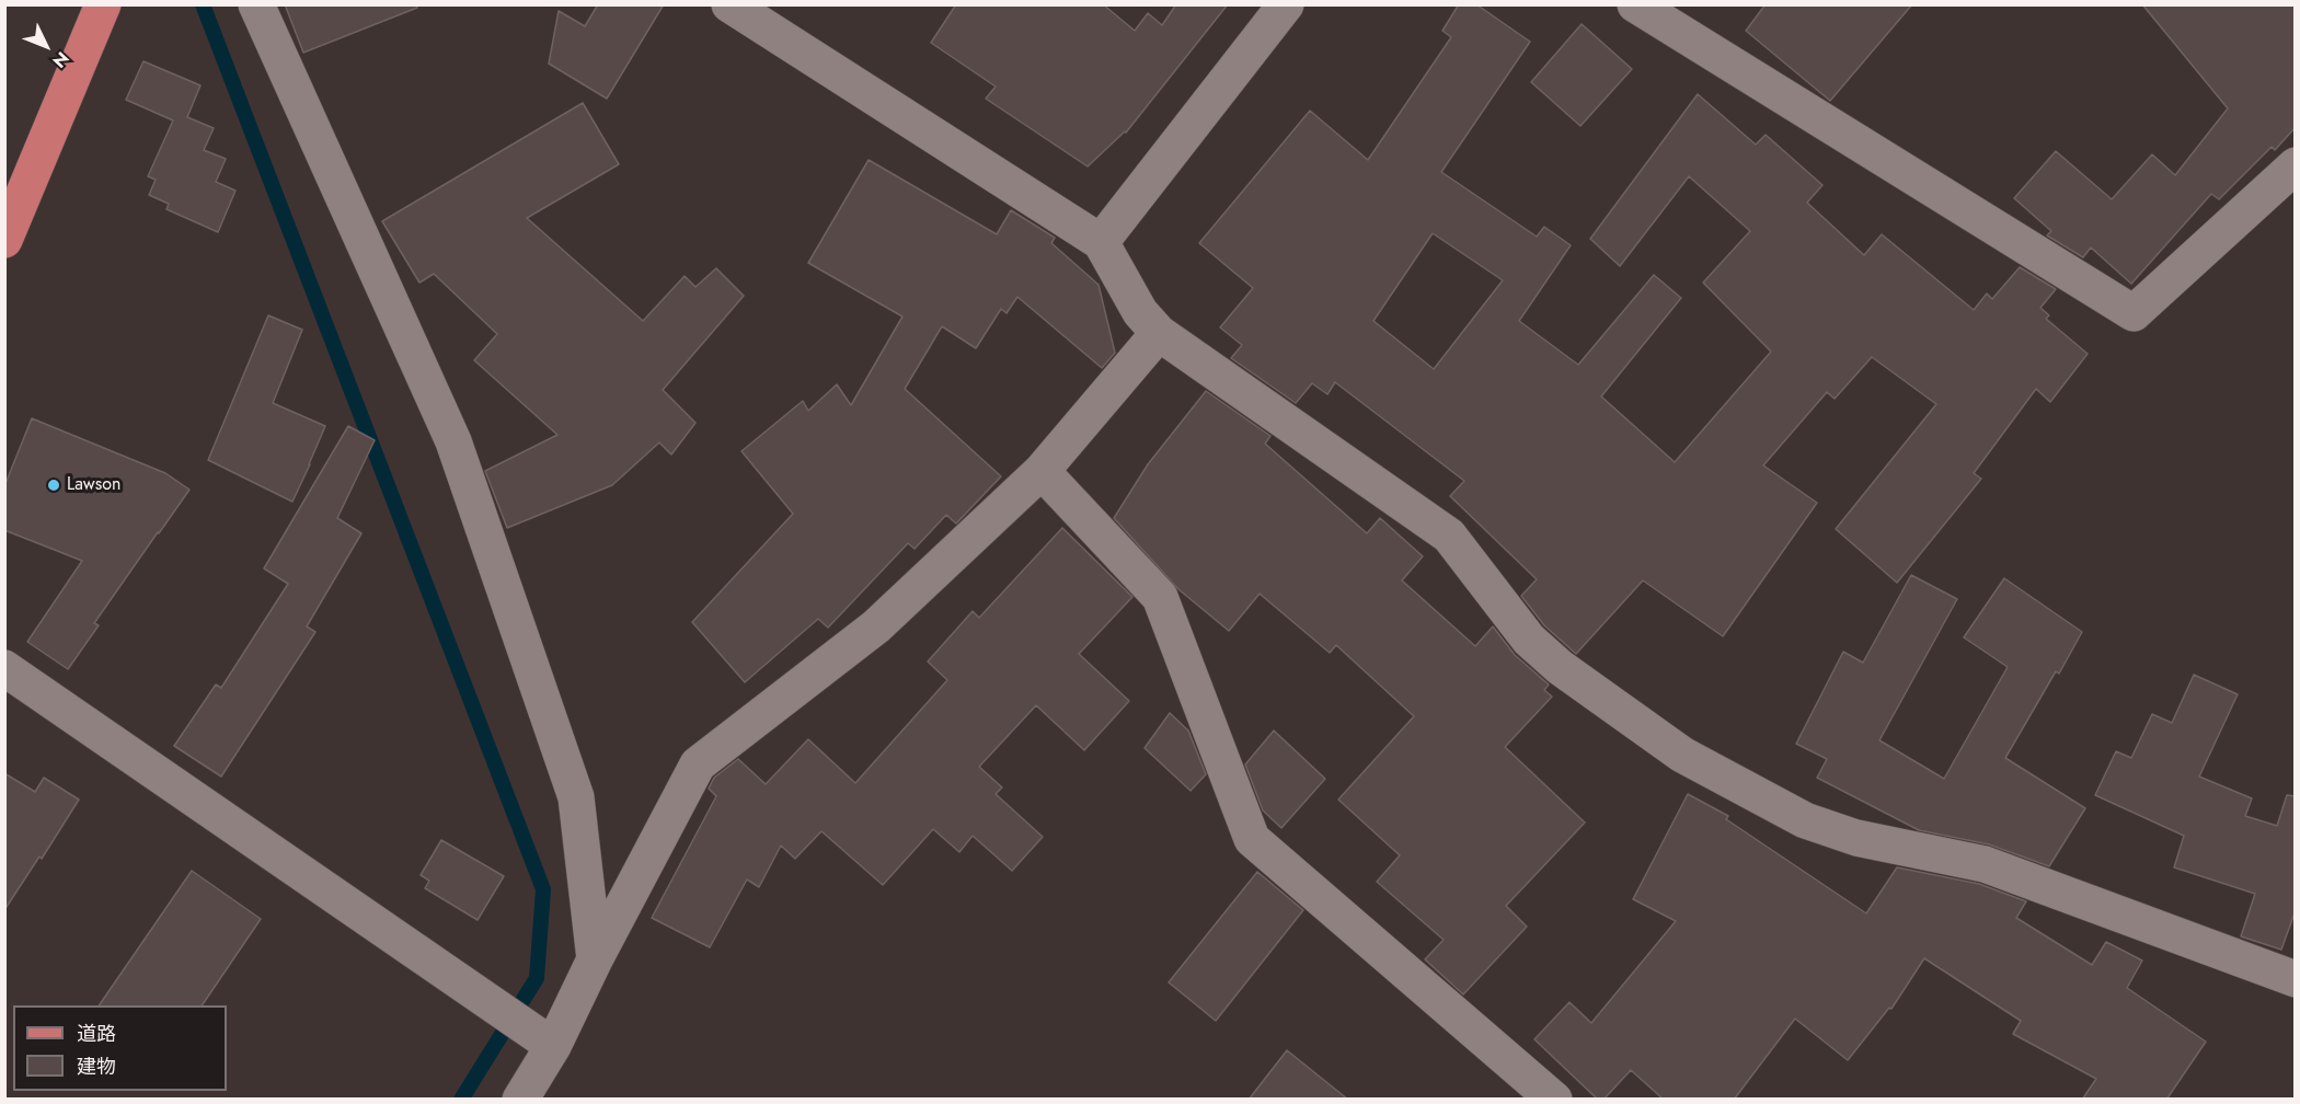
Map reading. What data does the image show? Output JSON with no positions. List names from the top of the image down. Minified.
{"places":["Lawson"],"legend":["道路","建物"],"north":"bottom right"}
